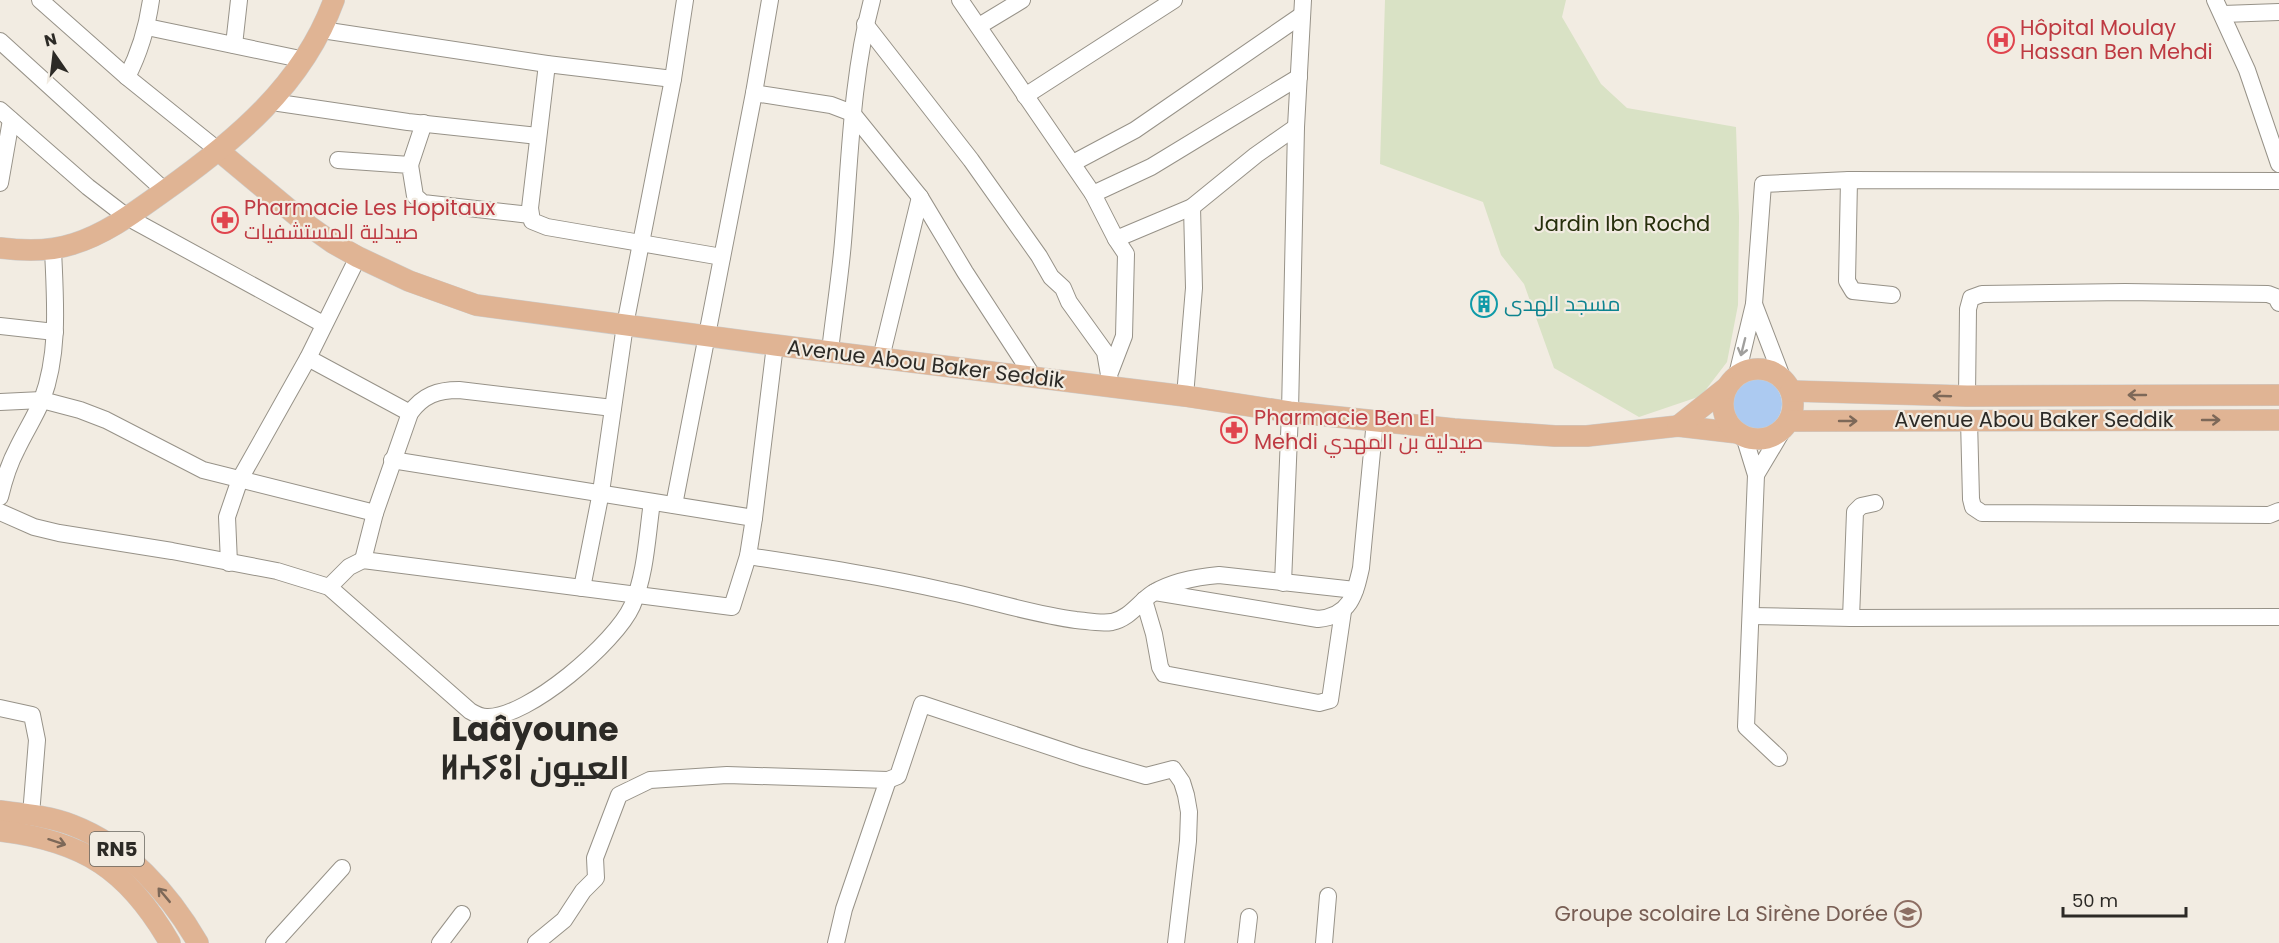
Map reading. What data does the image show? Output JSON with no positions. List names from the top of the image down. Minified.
{"streets":{"main road":["Avenue Abou Baker Seddik","RN5"]},"districts":["Laâyoune ⵍⵄⵢⵓⵏ العيون"],"parks":["Jardin Ibn Rochd"],"places":{"hospital":["Hôpital Moulay Hassan Ben Mehdi"],"pharmacy":["Pharmacie Les Hopitaux صيدلية المستشفيات","Pharmacie Ben El Mehdi صيدلية بن المهدي"],"building":["مسجد الهدى"],"school or university":["Groupe scolaire La Sirène Dorée"]},"scale_bar":"50 m","north":"top"}
